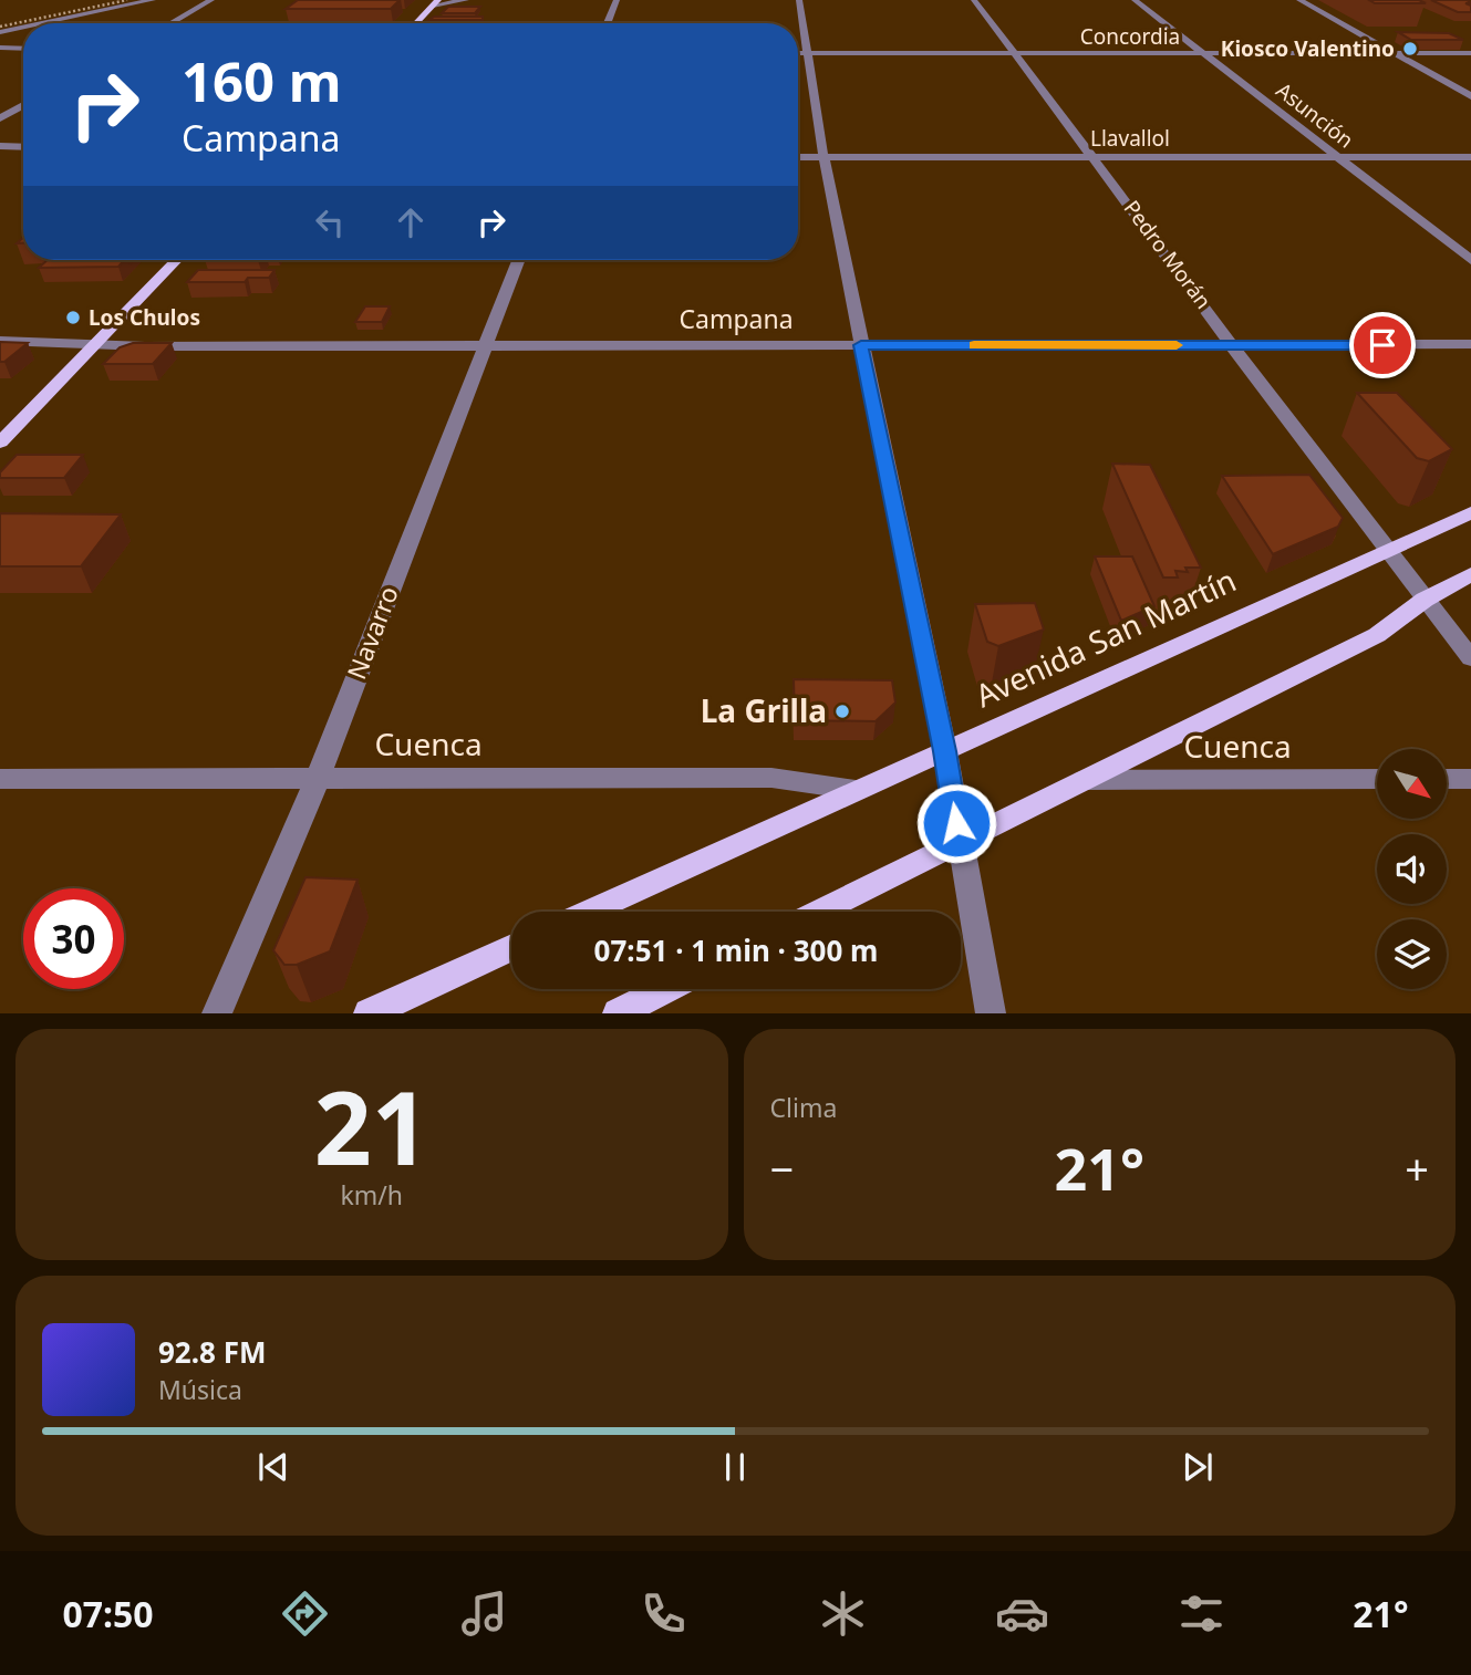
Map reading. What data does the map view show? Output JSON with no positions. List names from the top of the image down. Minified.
{"streets":{"main road":["Avenida San Martín"],"street":["Concordia","Asunción","Llavallol","Pedro Morán","Campana","Navarro","Cuenca"]},"crossings":[["Concordia","Asunción"],["Concordia","Pedro Morán"],["Asunción","Llavallol"],["Llavallol","Pedro Morán"],["Pedro Morán","Campana"],["Pedro Morán","Avenida San Martín"],["Campana","Navarro"],["Navarro","Cuenca"],["Avenida San Martín","Cuenca"]],"places":["Kiosco Valentino","Los Chulos","La Grilla"],"north":"bottom right","page":{"turn":["160 m","Campana"],"limit":"30","trip":"07:51 · 1 min · 300 m","tile":[["21","km/h"],"Clima"],"heat":["−","21°","+"],"song":["92.8 FM","Música"],"tabs":["07:50","21°"]}}
